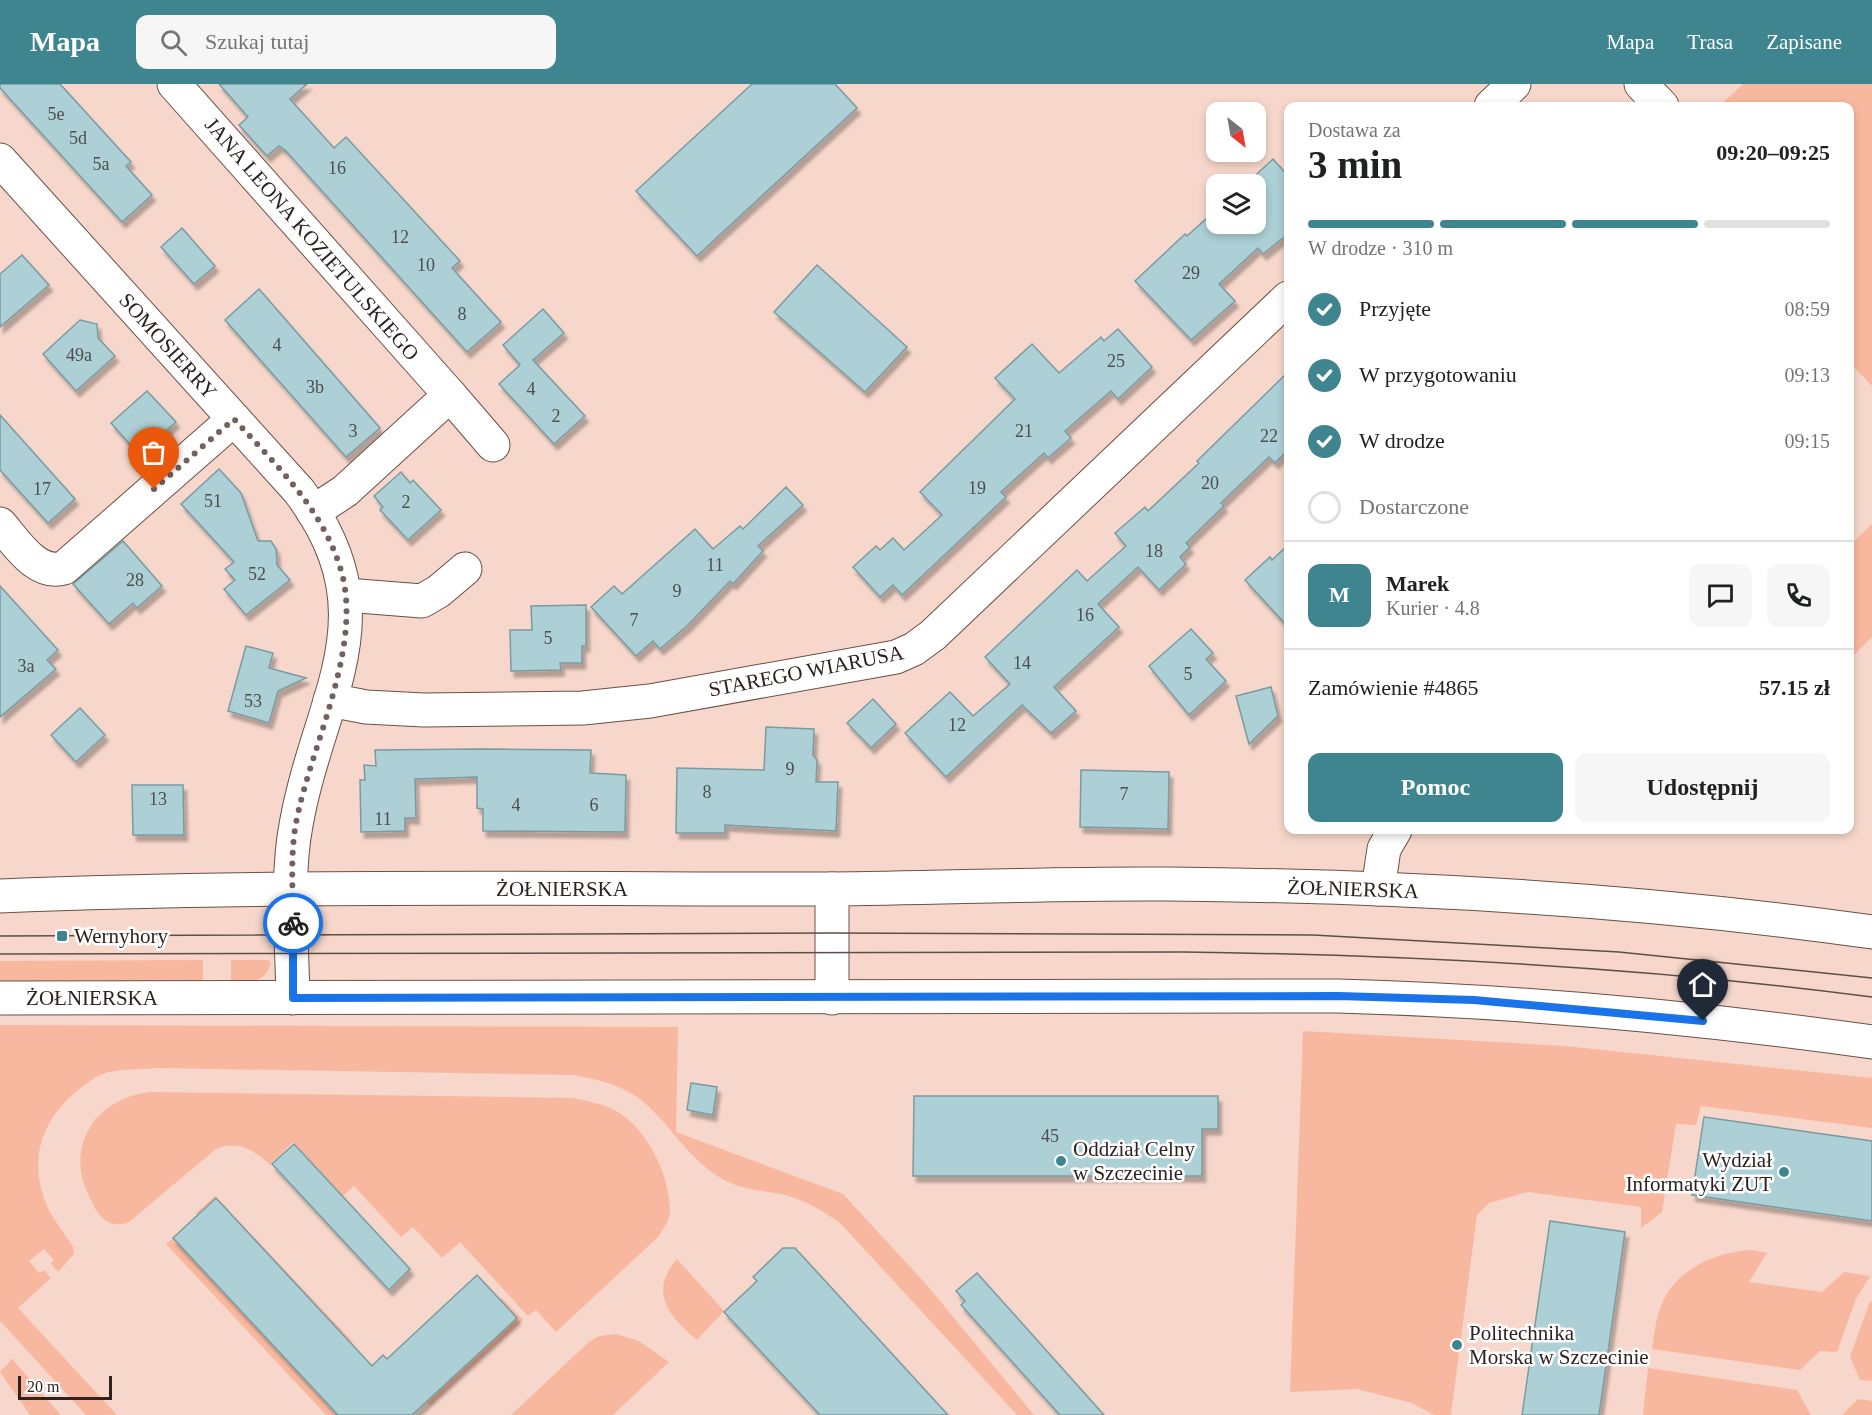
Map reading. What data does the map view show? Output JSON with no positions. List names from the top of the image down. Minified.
{"streets":{"street":["JANA LEONA KOZIETULSKIEGO","SOMOSIERRY","STAREGO WIARUSA","ŻOŁNIERSKA"]},"crossings":[["SOMOSIERRY","STAREGO WIARUSA"],["SOMOSIERRY","ŻOŁNIERSKA"]],"places":{"transit":["Wernyhory"],"other":["Oddział Celny w Szczecinie","Wydział Informatyki ZUT","Politechnika Morska w Szczecinie"]},"house_numbers":["5e","5d","5a","16","12","10","29","8","4","49a","25","3b","4","2","3","21","22","20","19","17","51","2","18","11","52","28","9","16","7","5","14","3a","5","53","12","9","8","7","13","4","6","11","45"],"scale_bar":"20 m","north":"bottom right","page":{"header":"Mapa","search":"Szukaj tutaj","nav":["Mapa","Trasa","Zapisane"],"heading":["3 min","Dostawa za","09:20–09:25"],"panel":["Marek","Kurier · 4.8","Zamówienie #4865","57.15 zł"],"bar":"W drodze · 310 m","list":[["Przyjęte","08:59"],["W przygotowaniu","09:13"],["W drodze","09:15"],"Dostarczone"],"round":"M","buttons":["Pomoc","Udostępnij"],"scale":"20 m"}}
